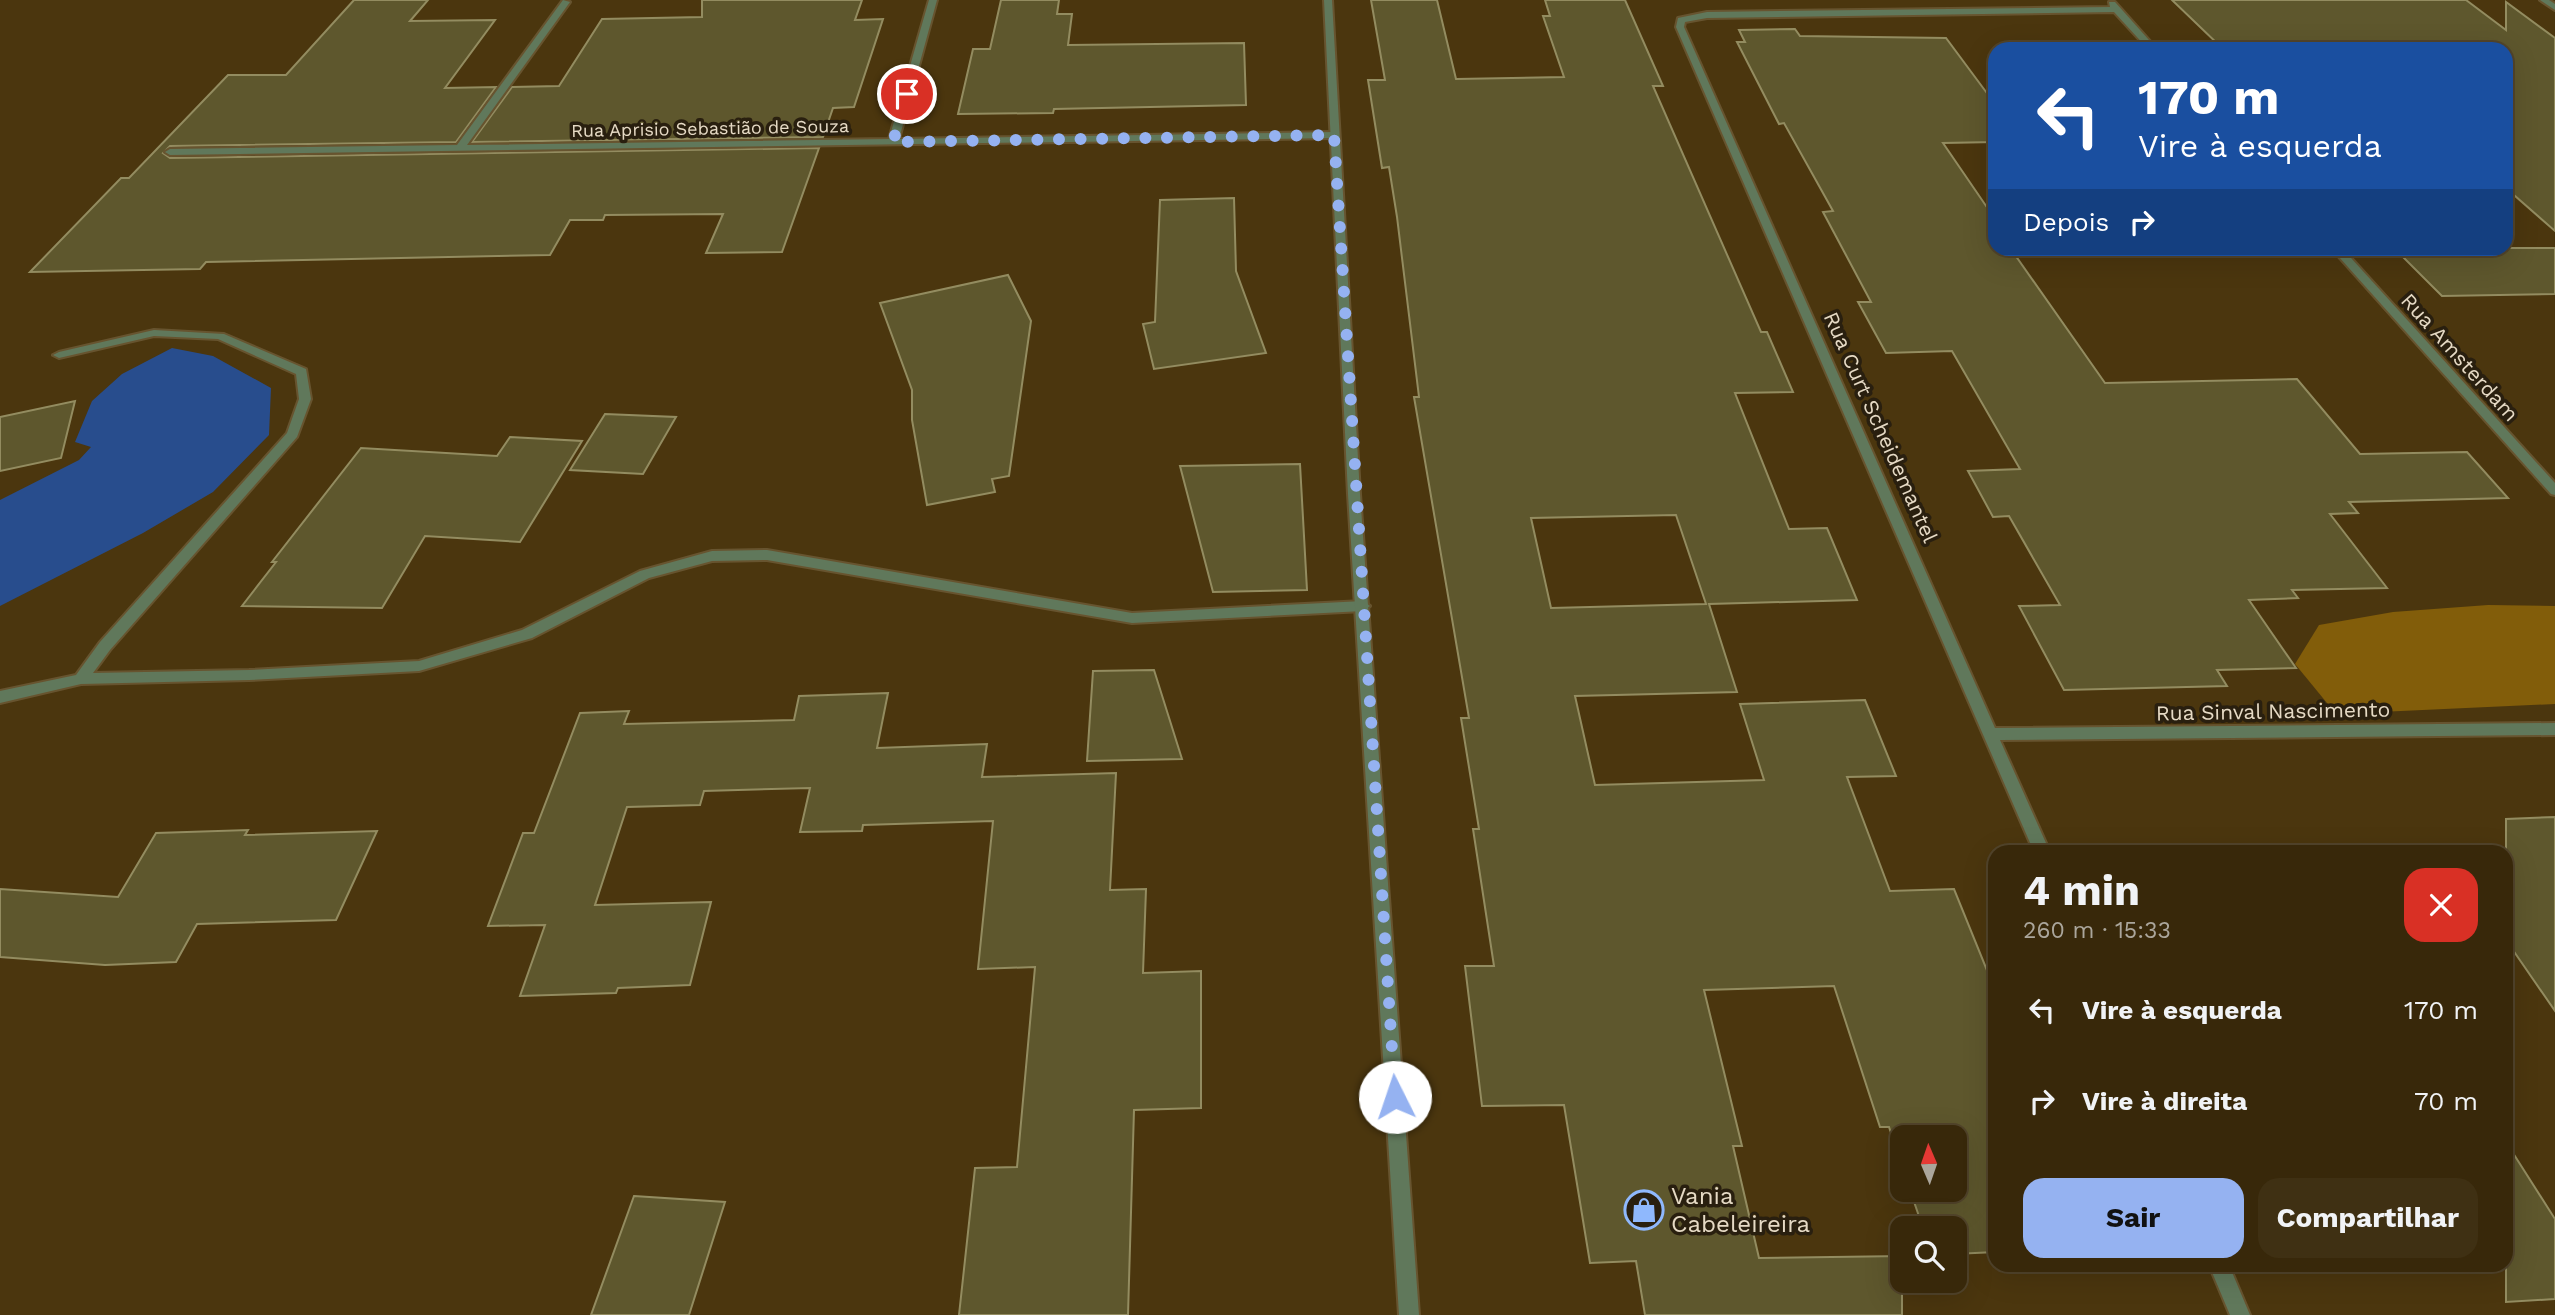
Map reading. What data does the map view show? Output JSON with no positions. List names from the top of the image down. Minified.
{"streets":{"street":["Rua Aprisio Sebastião de Souza","Rua Amsterdam","Rua Curt Scheidemantel","Rua Sinval Nascimento"]},"crossings":[["Rua Curt Scheidemantel","Rua Sinval Nascimento"]],"places":{"shop":["Vania Cabeleireira"]},"north":"top","page":{"turn":["170 m","Vire à esquerda"],"then":"Depois","heading":["4 min","260 m · 15:33"],"list":[{"name":"Vire à esquerda","value":"170 m"},{"name":"Vire à direita","value":"70 m"}],"buttons":["Sair","Compartilhar"]}}
